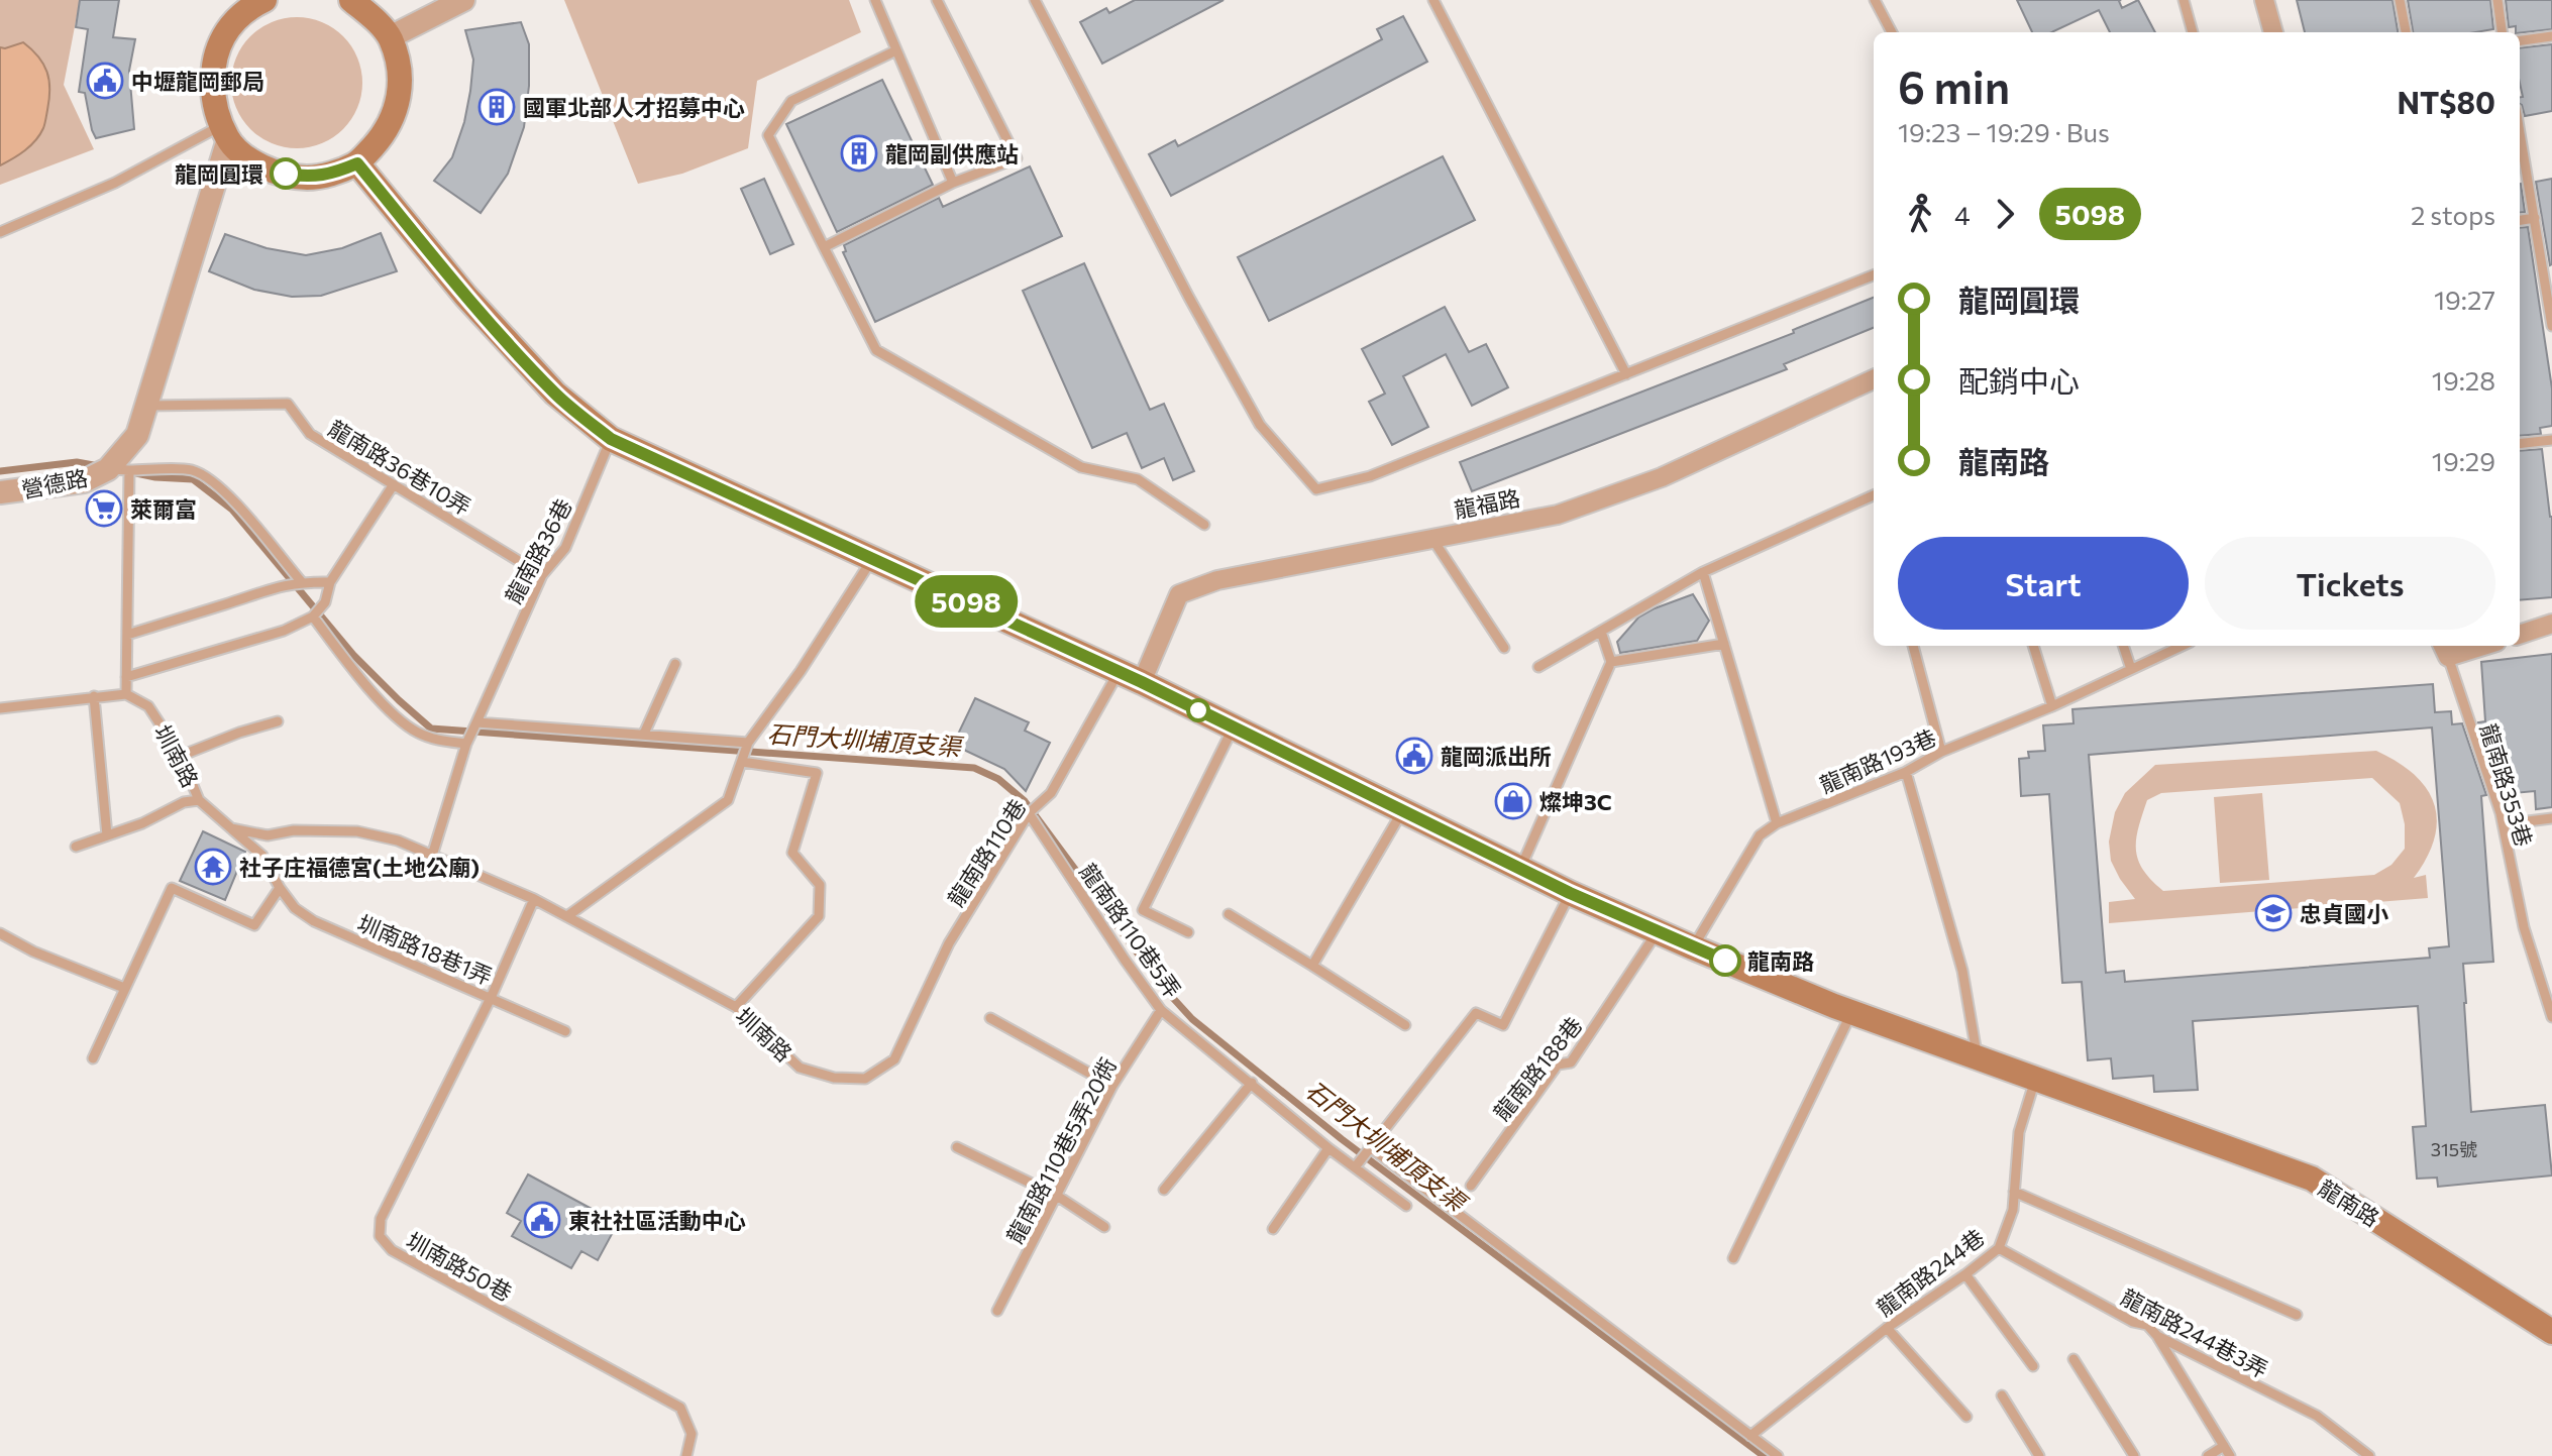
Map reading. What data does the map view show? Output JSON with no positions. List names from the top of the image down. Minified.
{"streets":{"main road":["龍南路"],"street":["營德路","龍福路"],"lane":["龍南路36巷10弄","龍南路36巷","圳南路","龍南路193巷","龍南路353巷","龍南路110巷","龍南路110巷5弄","圳南路18巷1弄","龍南路188巷","龍南路110巷5弄20衖","圳南路50巷","龍南路244巷","龍南路244巷3弄"]},"crossings":[["龍南路36巷10弄","龍南路36巷"],["龍福路","龍南路110巷"],["龍福路","龍南路"],["龍南路36巷","龍南路"],["圳南路","龍南路110巷"],["圳南路","圳南路18巷1弄"],["圳南路","圳南路50巷"],["龍南路193巷","龍南路"],["龍南路110巷","龍南路110巷5弄"],["龍南路110巷","龍南路"],["龍南路110巷5弄","龍南路110巷5弄20衖"],["圳南路18巷1弄","圳南路50巷"],["龍南路188巷","龍南路"],["龍南路","龍南路244巷"],["龍南路244巷","龍南路244巷3弄"]],"water":["石門大圳埔頂支渠"],"places":{"public building":["中壢龍岡郵局","龍岡派出所","東社社區活動中心"],"building":["國軍北部人才招募中心","龍岡副供應站"],"other":["龍岡圓環","龍南路"],"supermarket":["萊爾富"],"shop":["燦坤3C"],"temple":["社子庄福德宮(土地公廟)"],"school or university":["忠貞國小"]},"lines":["bus line 5098"],"house_numbers":["315號"],"page":{"on_map":"5098","heading":["6 min","19:23 – 19:29 · Bus","NT$80"],"legs":["4","5098","2 stops"],"list":[{"name":"龍岡圓環","value":"19:27"},{"name":"配銷中心","value":"19:28"},{"name":"龍南路","value":"19:29"}],"buttons":["Start","Tickets"]}}
